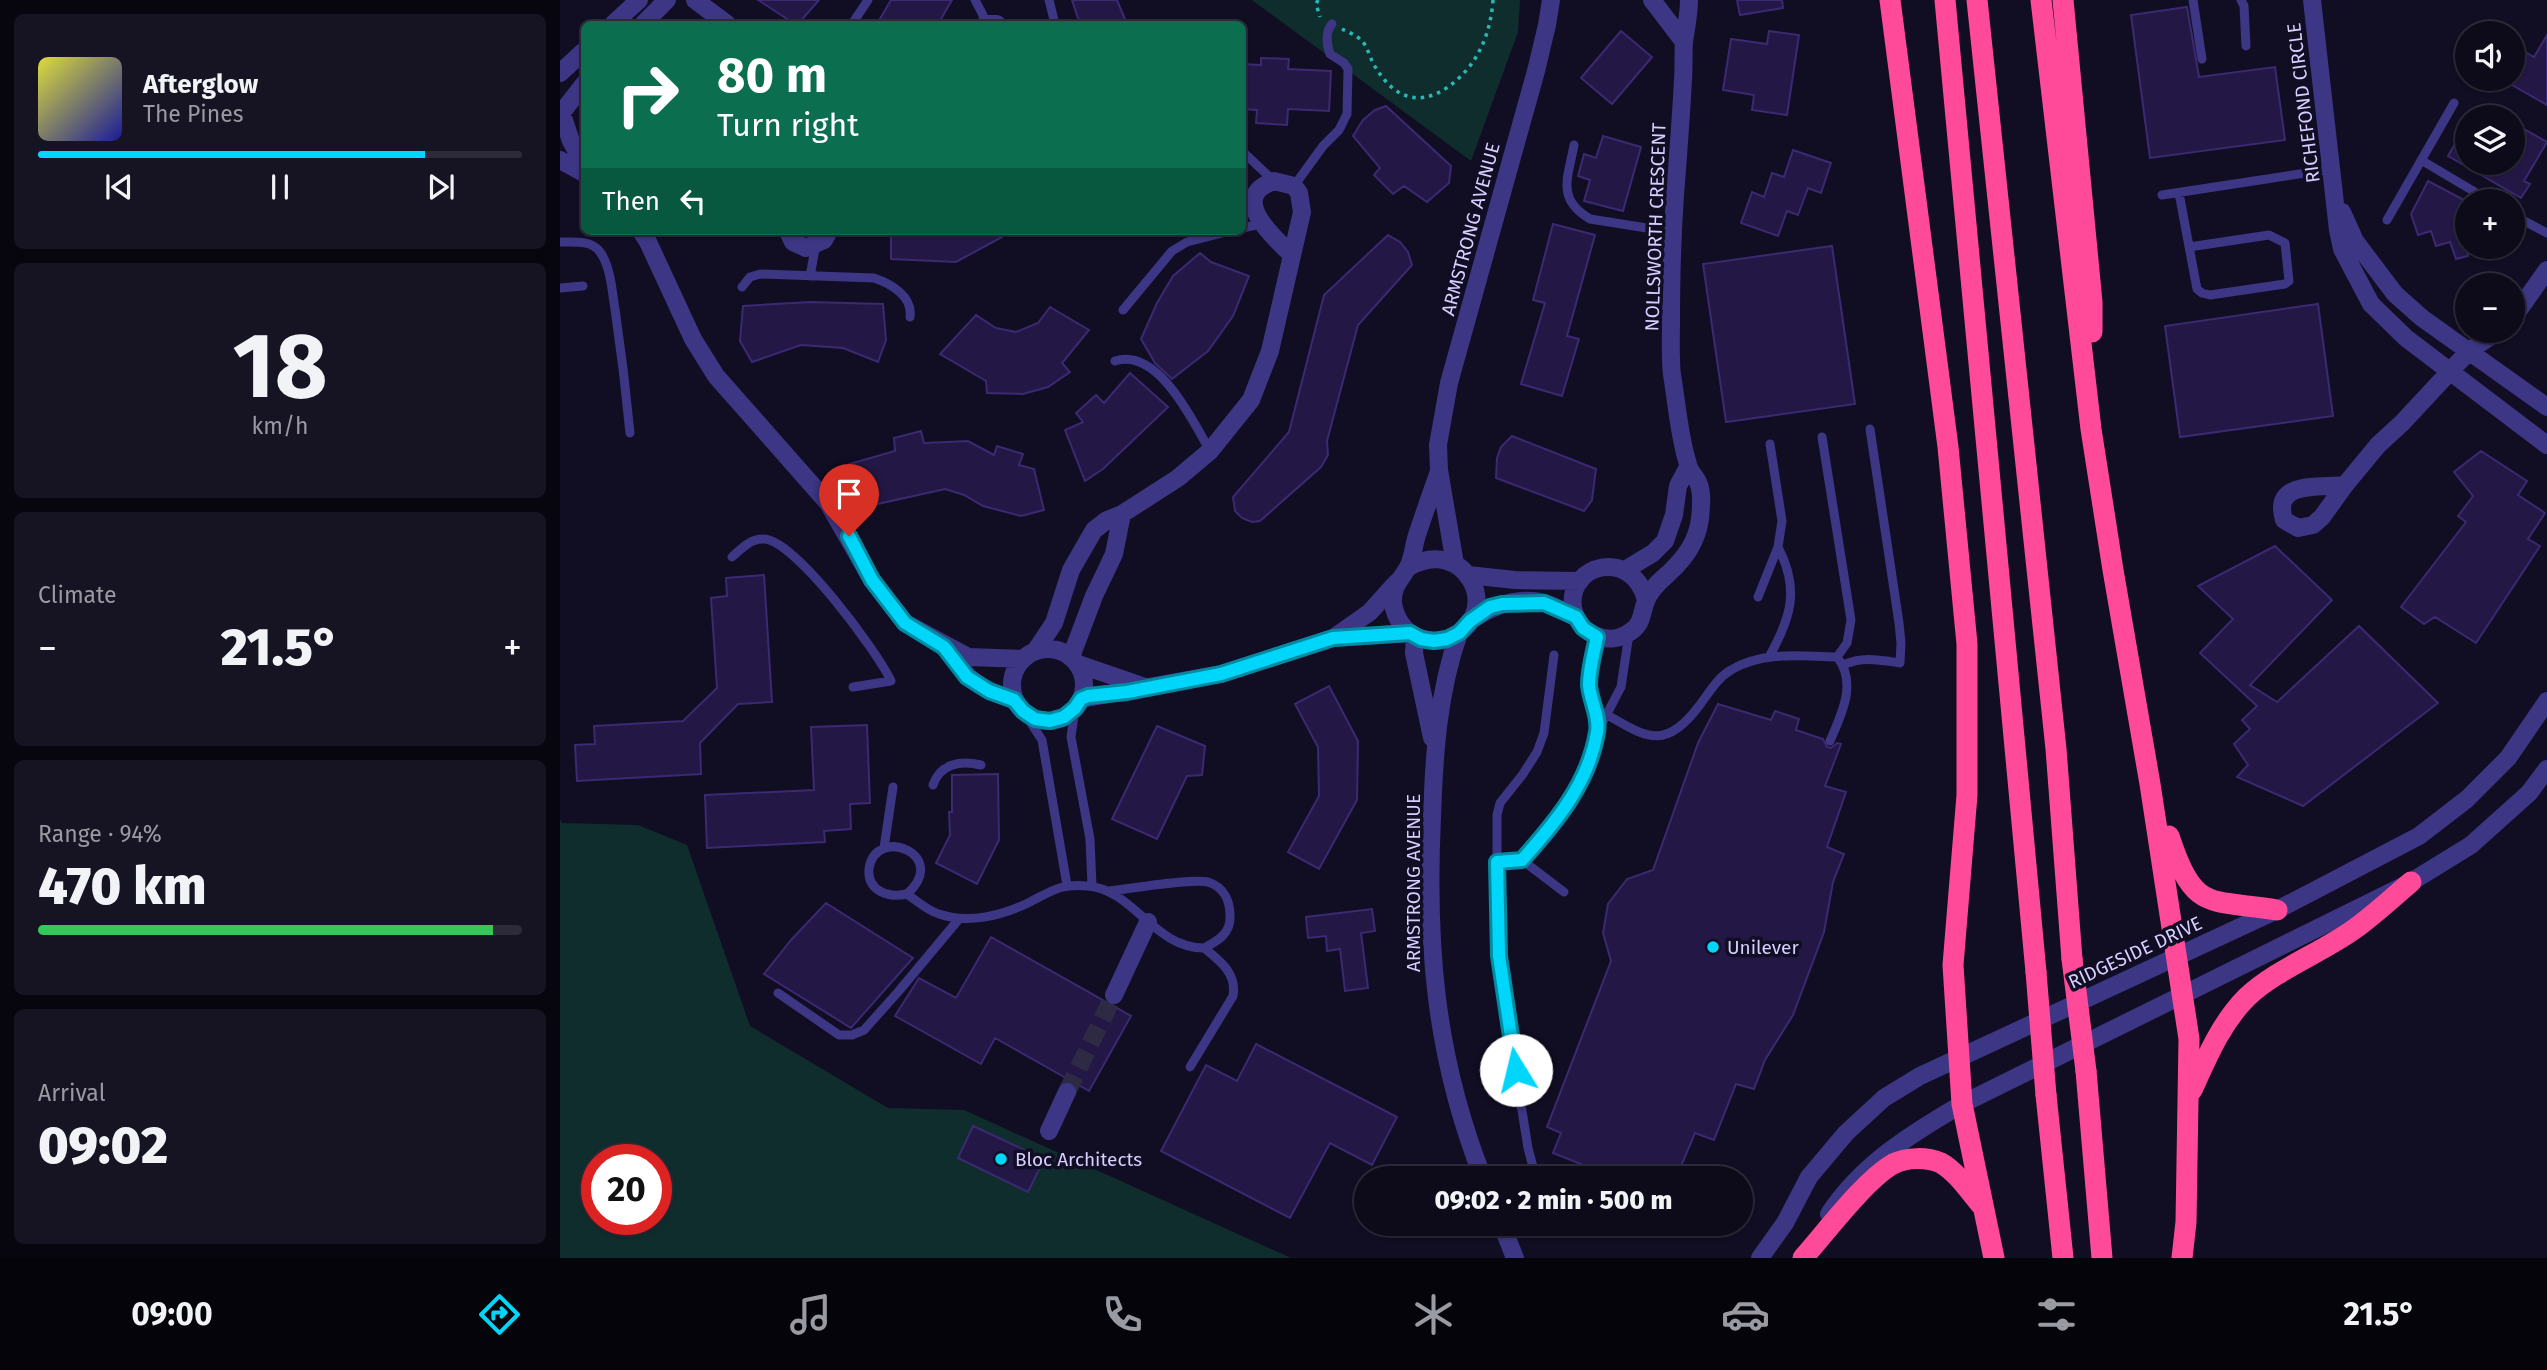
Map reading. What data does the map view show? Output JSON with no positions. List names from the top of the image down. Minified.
{"streets":{"street":["RICHEFOND CIRCLE","NOLLSWORTH CRESCENT","ARMSTRONG AVENUE","RIDGESIDE DRIVE"]},"places":["Unilever","Bloc Architects"],"page":{"map_buttons":["+","−"],"turn":["80 m","Turn right"],"song":["Afterglow","The Pines"],"then":"Then","tile":[["18","km/h"],"Climate",["Range · 94%","470 km"],["Arrival","09:02"]],"heat":["−","21.5°","+"],"limit":"20","trip":"09:02 · 2 min · 500 m","tabs":["09:00","21.5°"]}}
